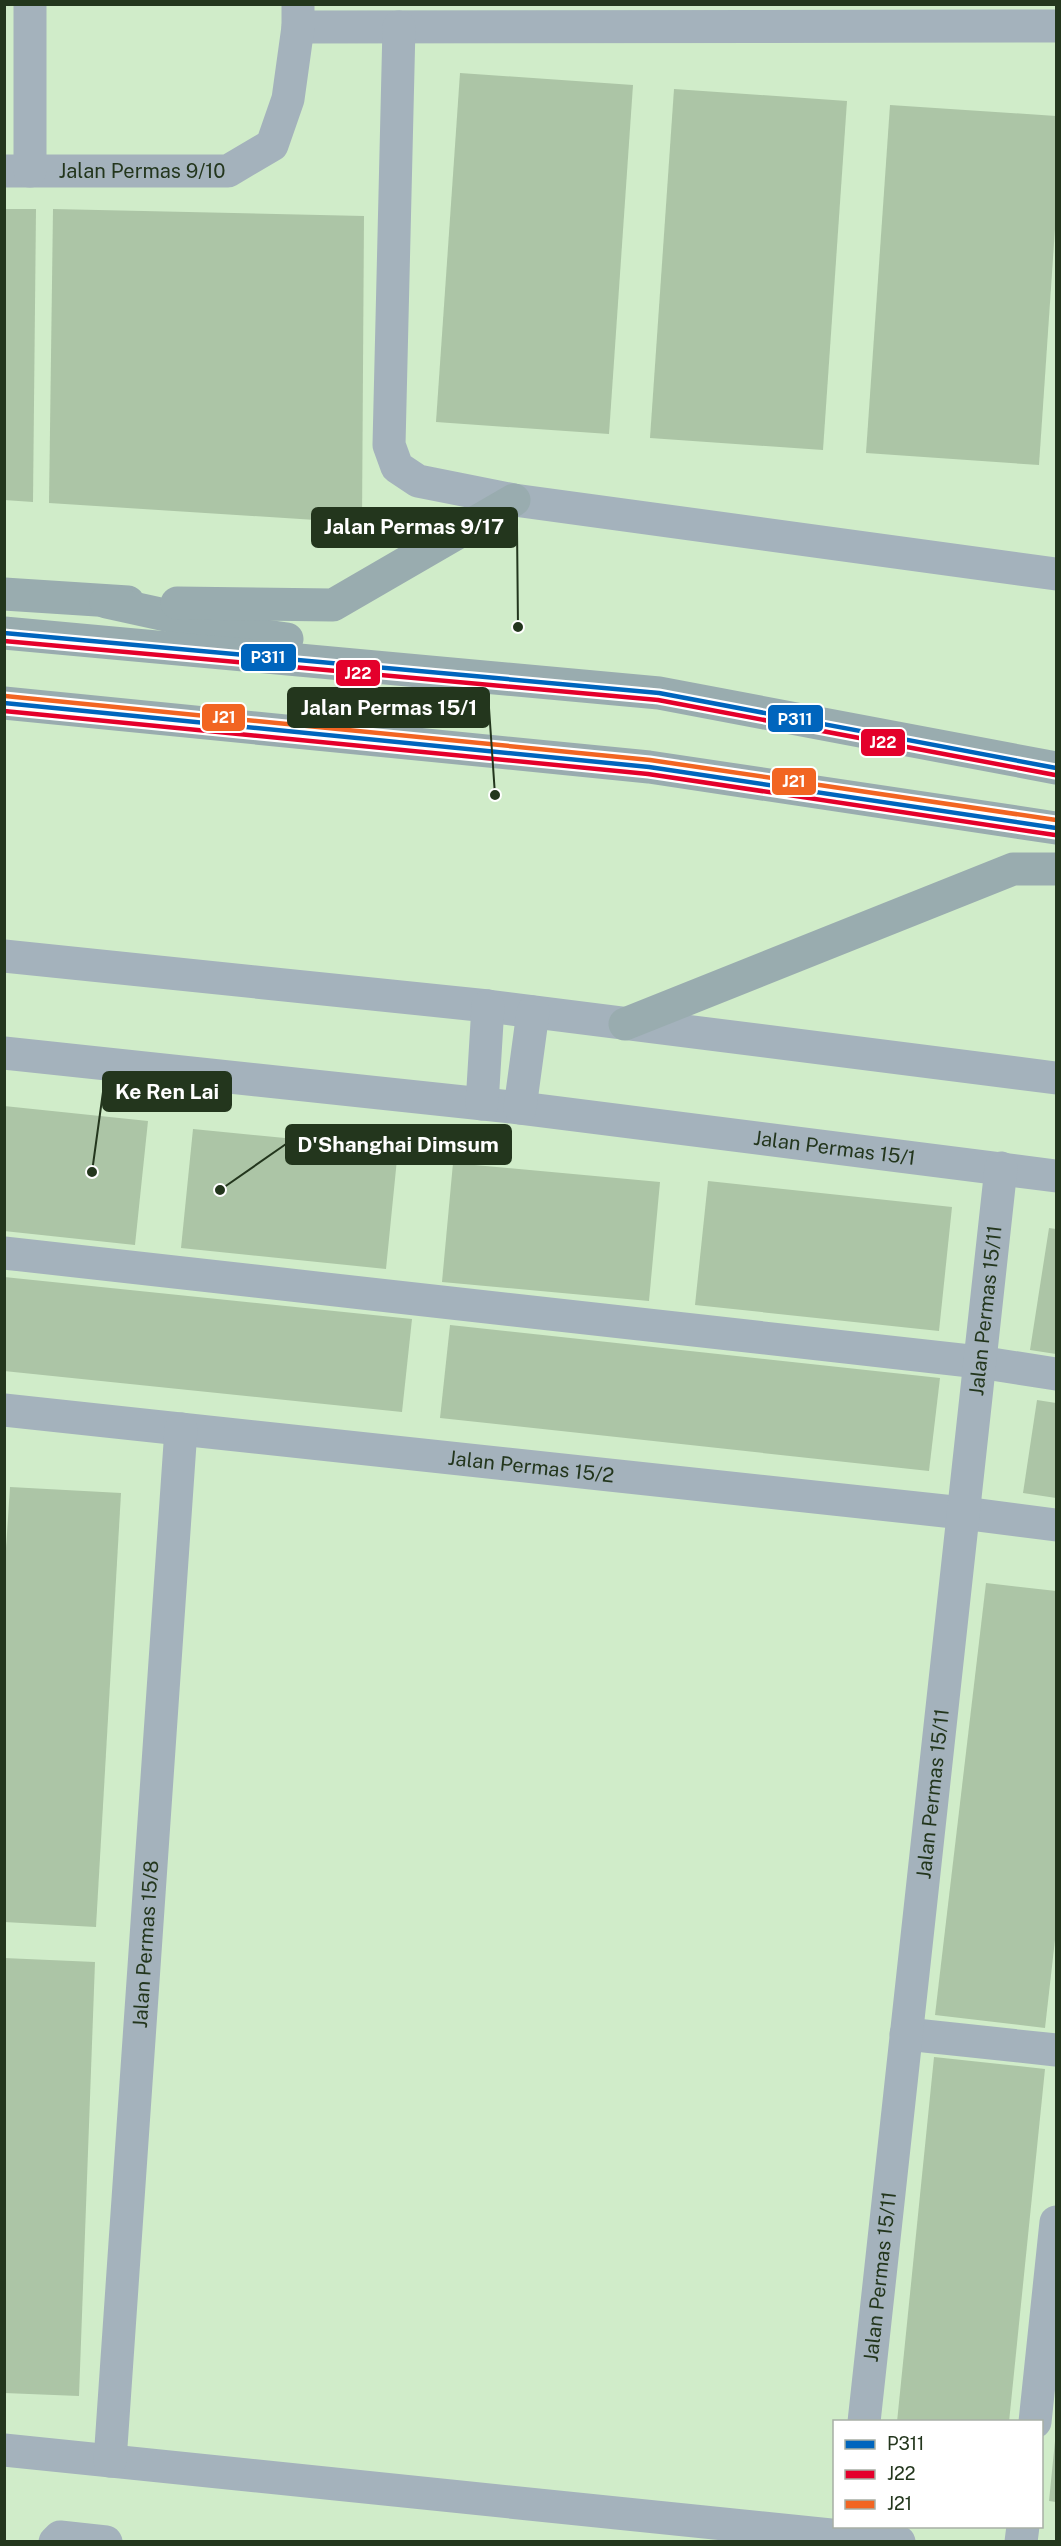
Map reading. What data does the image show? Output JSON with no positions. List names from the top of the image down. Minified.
{"streets":{"street":["Jalan Permas 9/10","Jalan Permas 15/1","Jalan Permas 15/11","Jalan Permas 15/2","Jalan Permas 15/8"]},"crossings":[["Jalan Permas 15/1","Jalan Permas 15/11"],["Jalan Permas 15/11","Jalan Permas 15/2"],["Jalan Permas 15/2","Jalan Permas 15/8"]],"places":["Jalan Permas 9/17","Jalan Permas 15/1","Ke Ren Lai","D'Shanghai Dimsum"],"lines":["transit line P311","transit line J22","transit line J21"],"legend":["P311","J22","J21"]}
